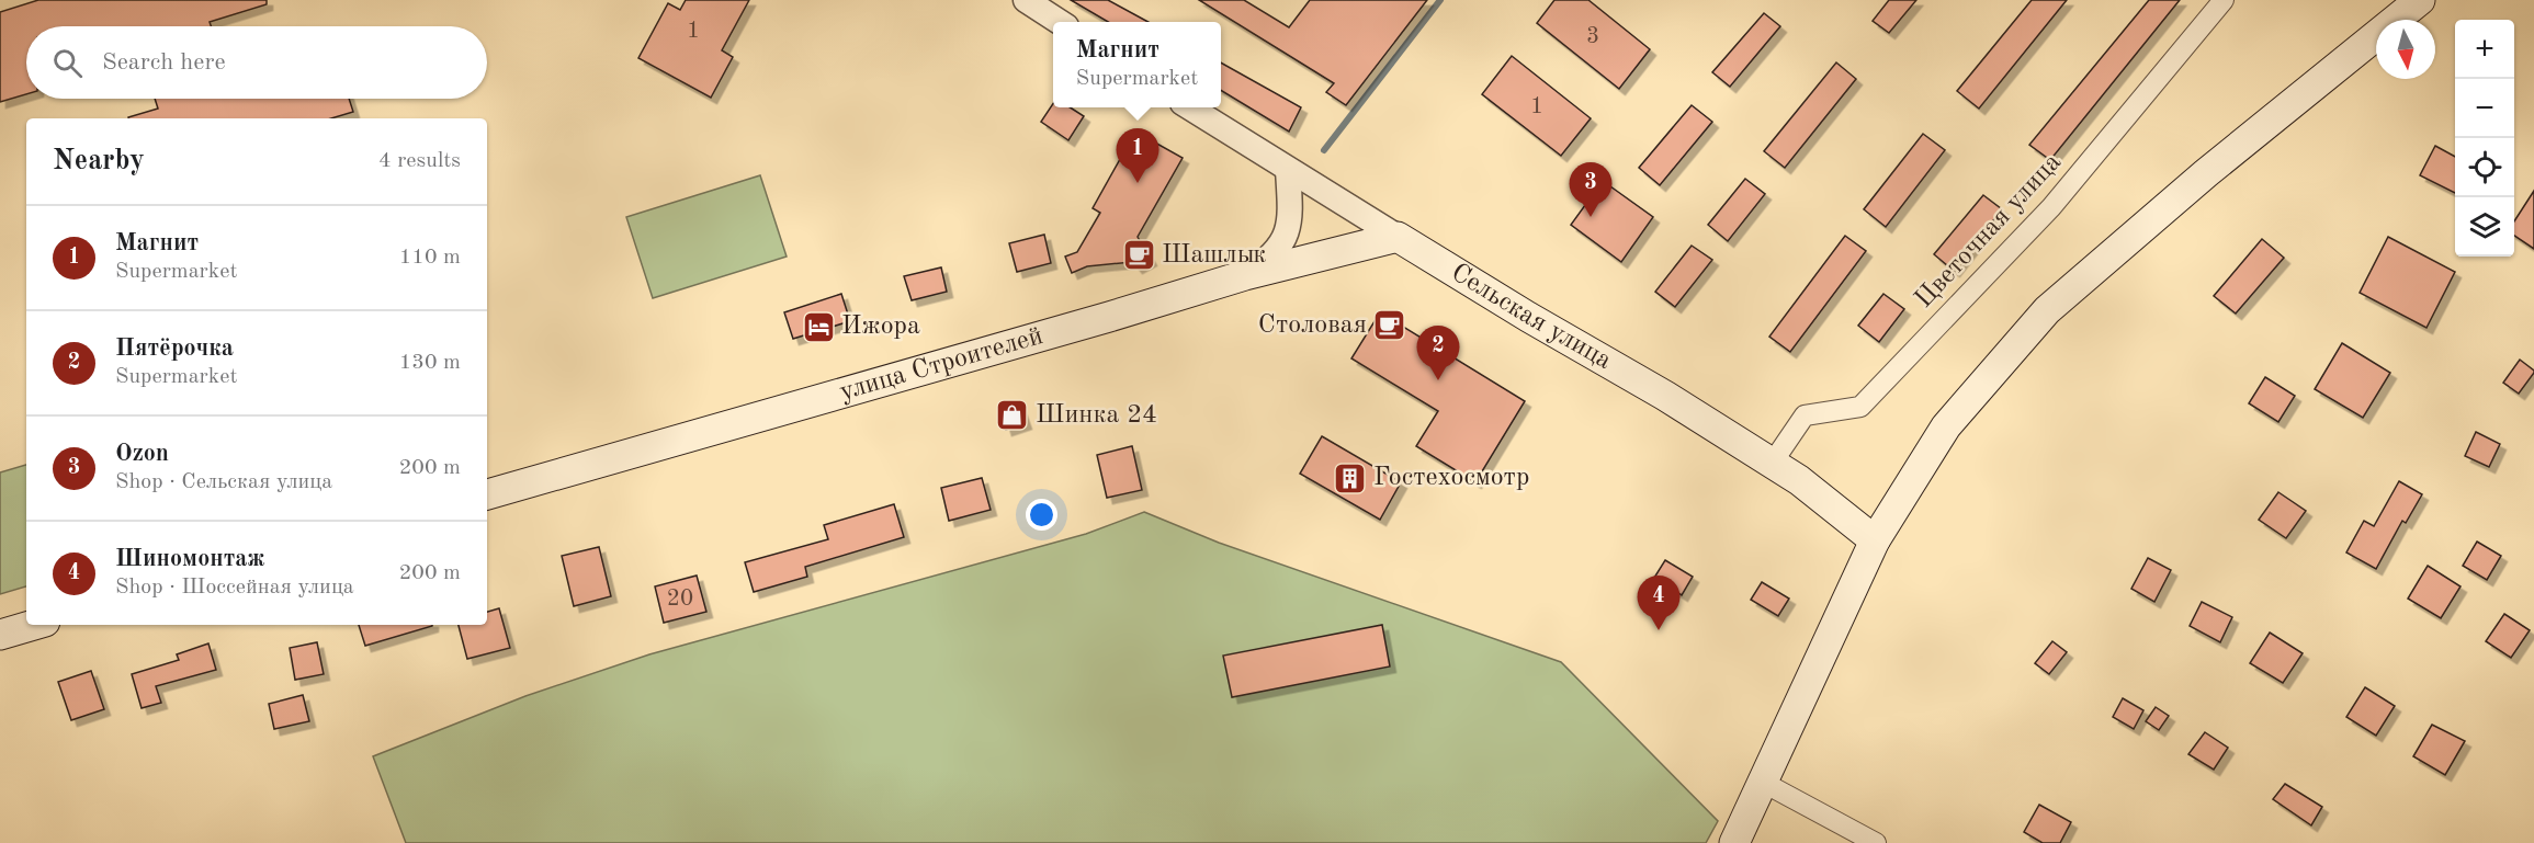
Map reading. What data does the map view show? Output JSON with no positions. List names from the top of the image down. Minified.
{"streets":{"main road":["Сельская улица","улица Строителей"],"street":["Цветочная улица"]},"crossings":[["Цветочная улица","Сельская улица"],["Сельская улица","улица Строителей"]],"places":{"cafe":["Шашлык","Столовая"],"hotel":["Ижора"],"shop":["Шинка 24"],"building":["Гостехосмотр"]},"house_numbers":["1","3","1","20"],"north":"bottom","page":{"map_buttons":["+","−"],"popup":["Магнит","Supermarket"],"search":"Search here","heading":["Nearby","4 results"],"pins":["1","3","2","4"],"list":[{"mark":"1","name":"Магнит","note":"Supermarket","value":"110 m"},{"mark":"2","name":"Пятёрочка","note":"Supermarket","value":"130 m"},{"mark":"3","name":"Ozon","note":"Shop · Сельская улица","value":"200 m"},{"mark":"4","name":"Шиномонтаж","note":"Shop · Шоссейная улица","value":"200 m"}]}}
